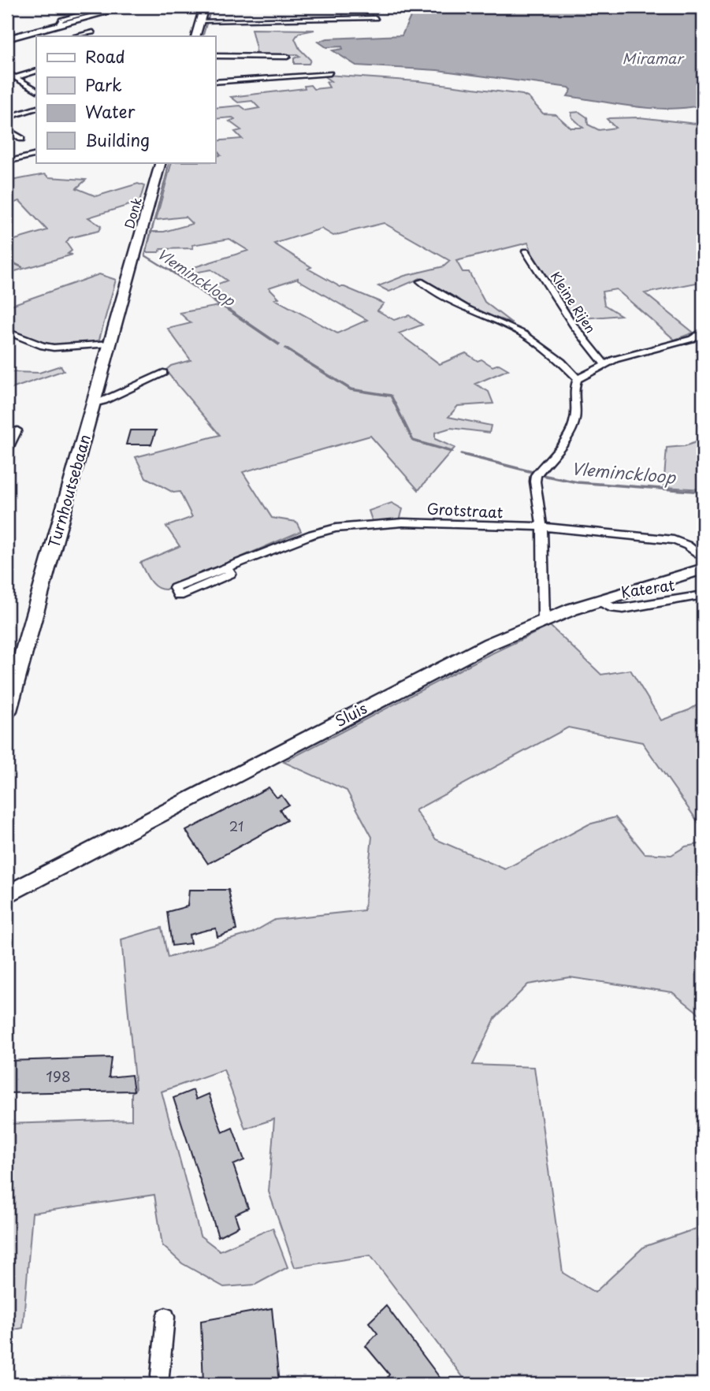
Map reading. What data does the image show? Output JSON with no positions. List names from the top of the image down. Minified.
{"streets":{"main road":["Donk","Turnhoutsebaan"],"street":["Kleine Rijen","Grotstraat","Katerat","Sluis"]},"crossings":[["Donk","Turnhoutsebaan"],["Katerat","Sluis"]],"water":["Miramar","Vleminckloop"],"house_numbers":["21","198"],"legend":["Road","Park","Water","Building"]}
